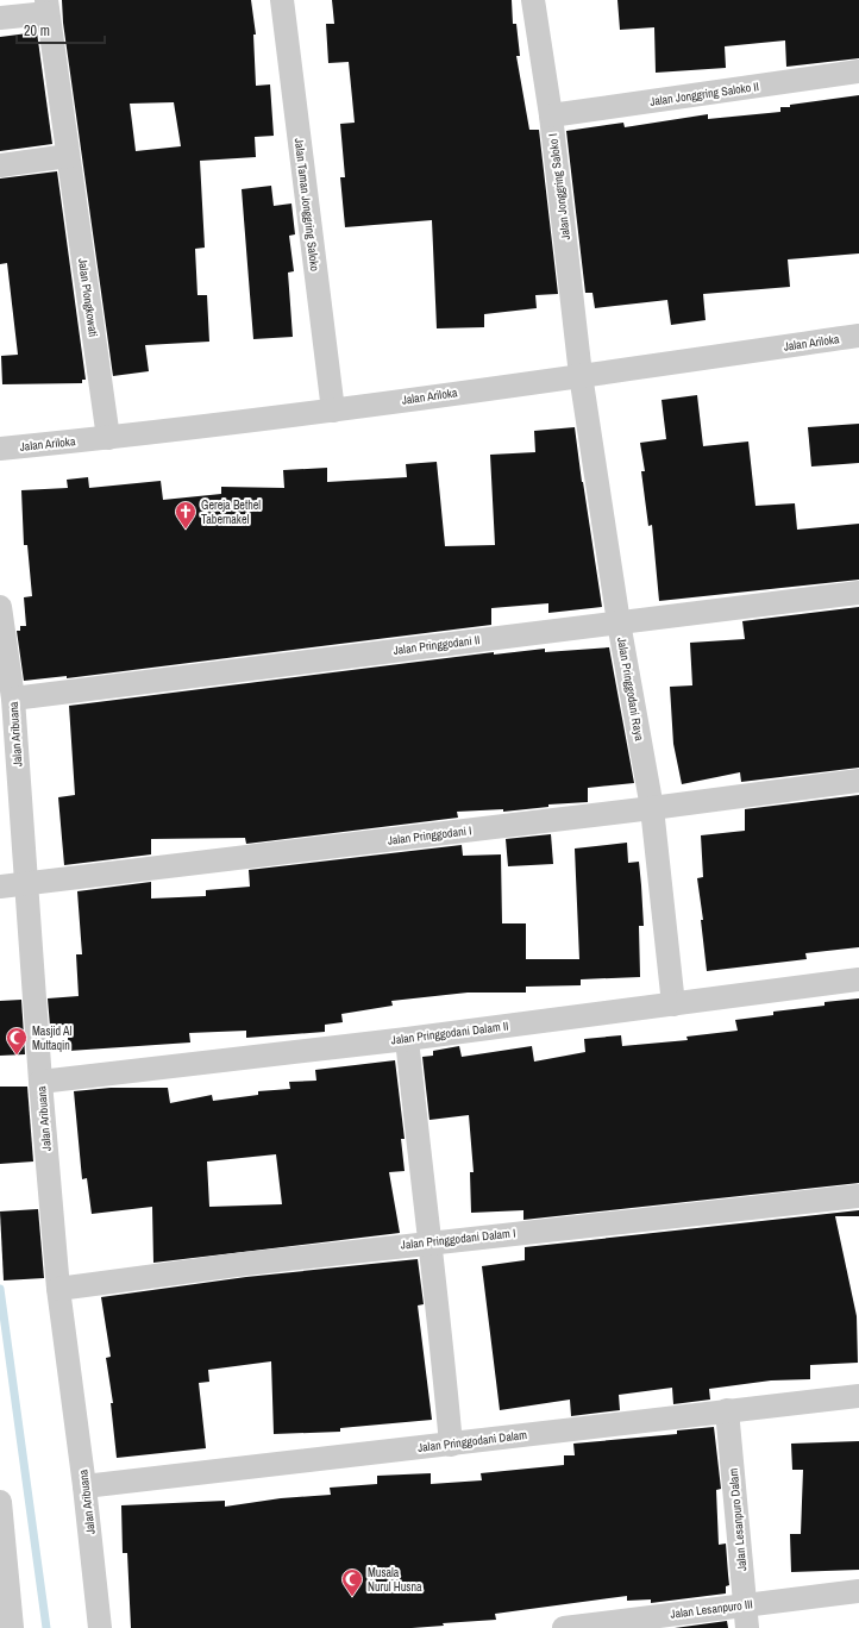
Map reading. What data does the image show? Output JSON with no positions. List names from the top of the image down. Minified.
{"streets":{"street":["Jalan Jonggring Saloko II","Jalan Jonggring Saloko I","Jalan Taman Jonggring Saloko","Jalan Plongkowati","Jalan Ariloka","Jalan Pringgodani II","Jalan Pringgodani Raya","Jalan Aribuana","Jalan Pringgodani I","Jalan Pringgodani Dalam II","Jalan Pringgodani Dalam I","Jalan Pringgodani Dalam","Jalan Lesanpuro Dalam","Jalan Lesanpuro III"]},"crossings":[["Jalan Jonggring Saloko II","Jalan Jonggring Saloko I"],["Jalan Jonggring Saloko I","Jalan Ariloka"],["Jalan Jonggring Saloko I","Jalan Pringgodani Raya"],["Jalan Taman Jonggring Saloko","Jalan Ariloka"],["Jalan Plongkowati","Jalan Ariloka"],["Jalan Ariloka","Jalan Pringgodani Raya"],["Jalan Pringgodani II","Jalan Pringgodani Raya"],["Jalan Pringgodani II","Jalan Aribuana"],["Jalan Pringgodani Raya","Jalan Pringgodani I"],["Jalan Pringgodani Raya","Jalan Pringgodani Dalam II"],["Jalan Aribuana","Jalan Pringgodani I"],["Jalan Aribuana","Jalan Pringgodani Dalam II"],["Jalan Aribuana","Jalan Pringgodani Dalam I"],["Jalan Aribuana","Jalan Pringgodani Dalam"],["Jalan Pringgodani Dalam","Jalan Lesanpuro Dalam"],["Jalan Lesanpuro Dalam","Jalan Lesanpuro III"]],"places":{"church":["Gereja Bethel Tabernakel"],"mosque":["Masjid Al Muttaqin","Musala Nurul Husna"]},"scale_bar":"20 m"}
